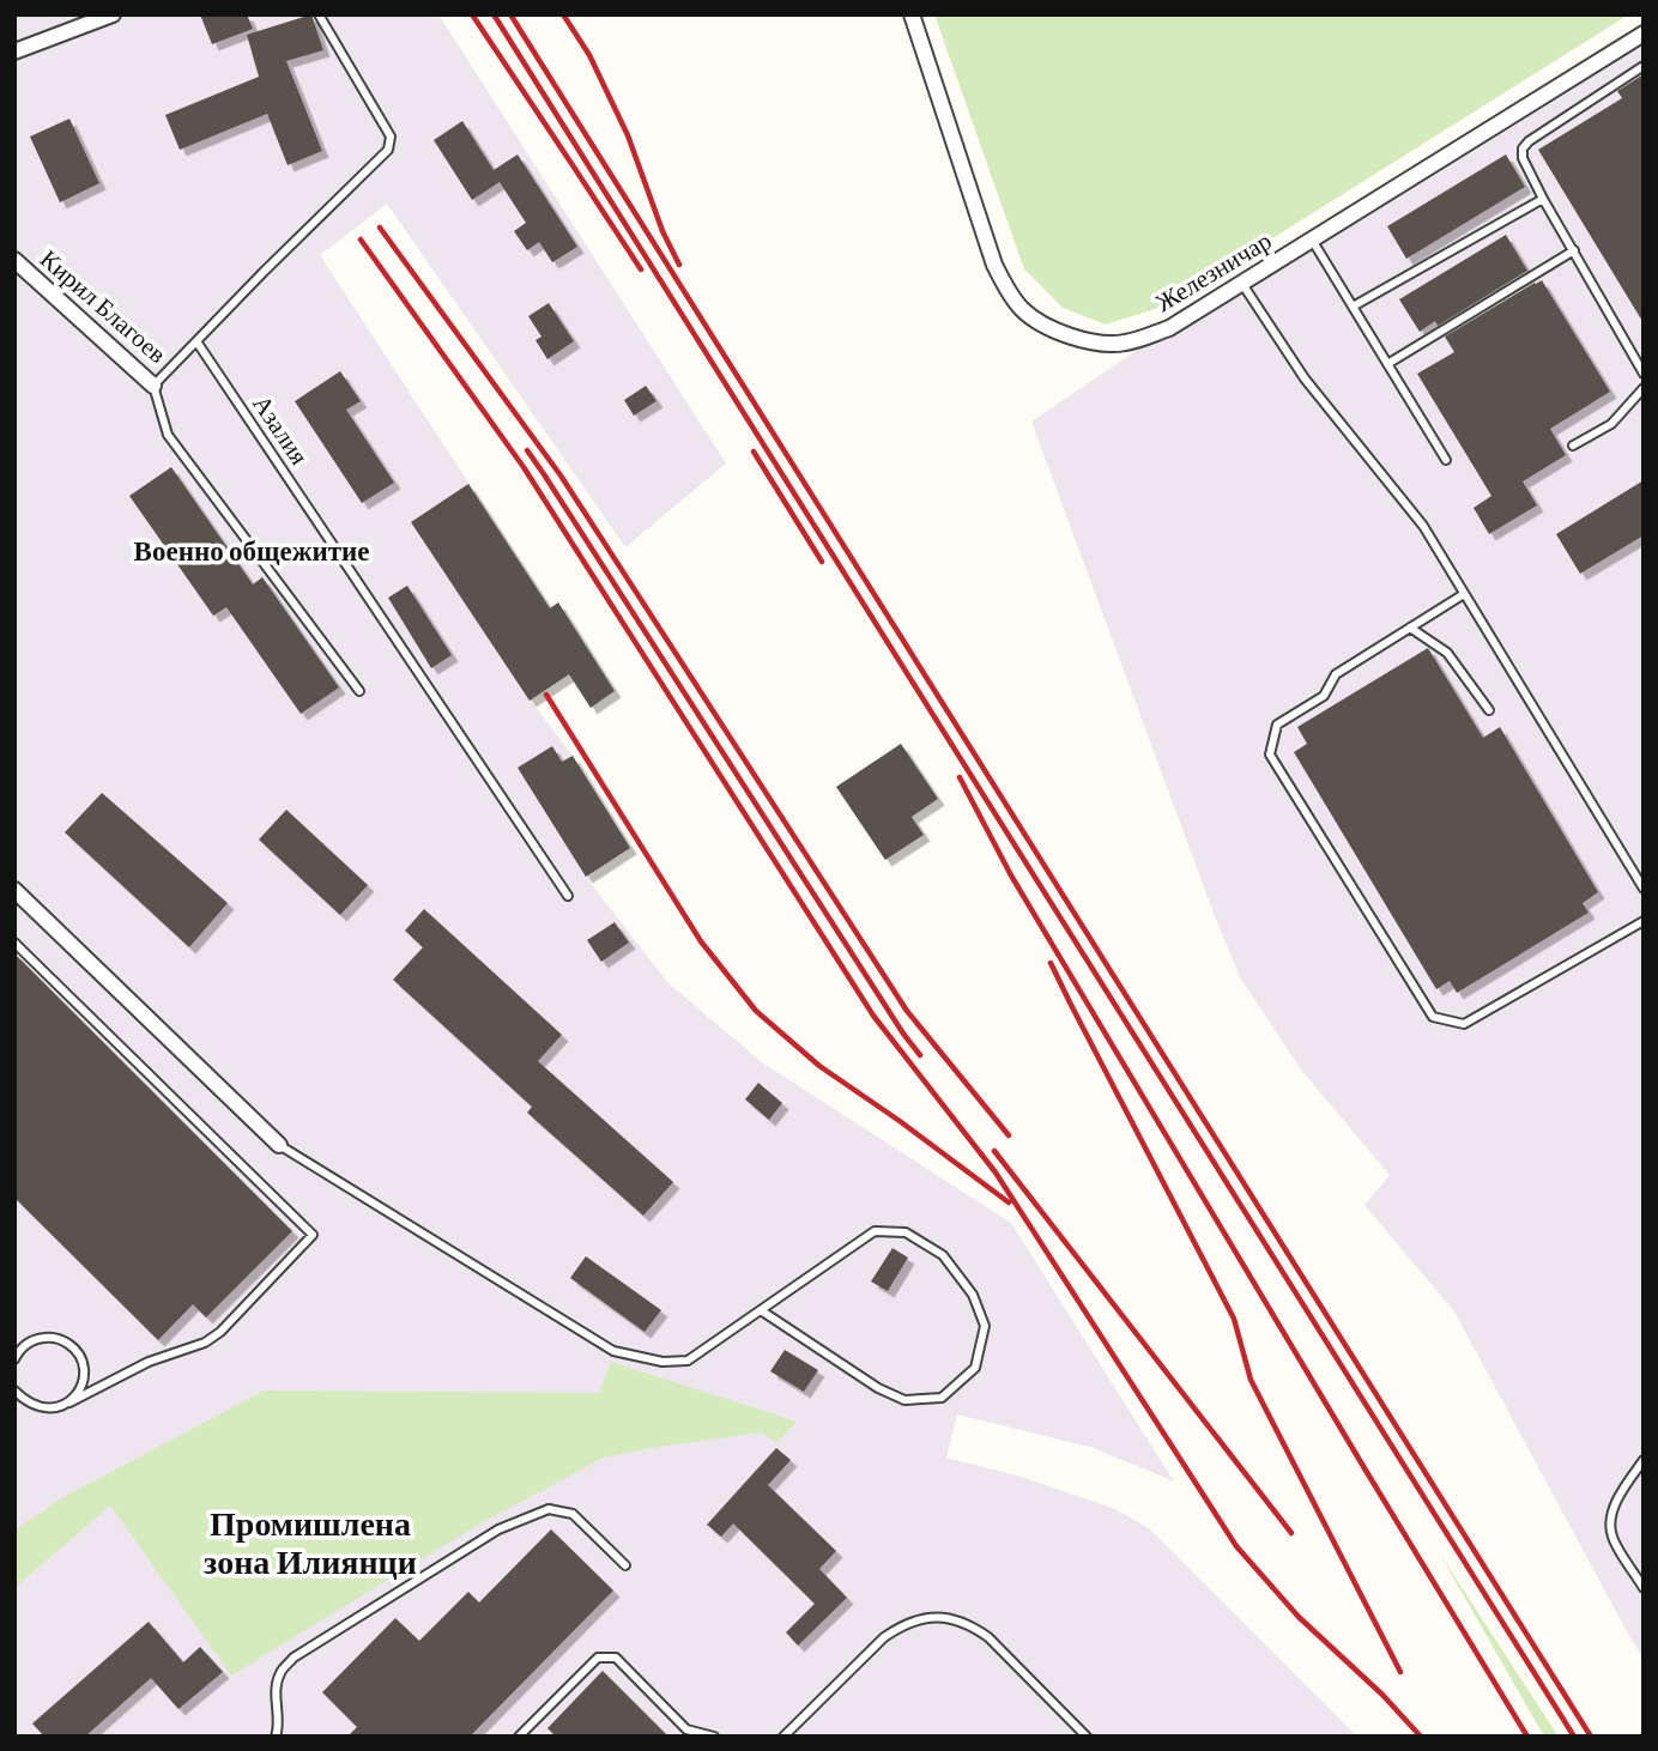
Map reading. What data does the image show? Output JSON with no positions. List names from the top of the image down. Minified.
{"streets":{"street":["Железничар","Кирил Благоев"],"lane":["Азалия"]},"crossings":[["Кирил Благоев","Азалия"]],"districts":["Военно общежитие","Промишлена зона Илиянци"]}
